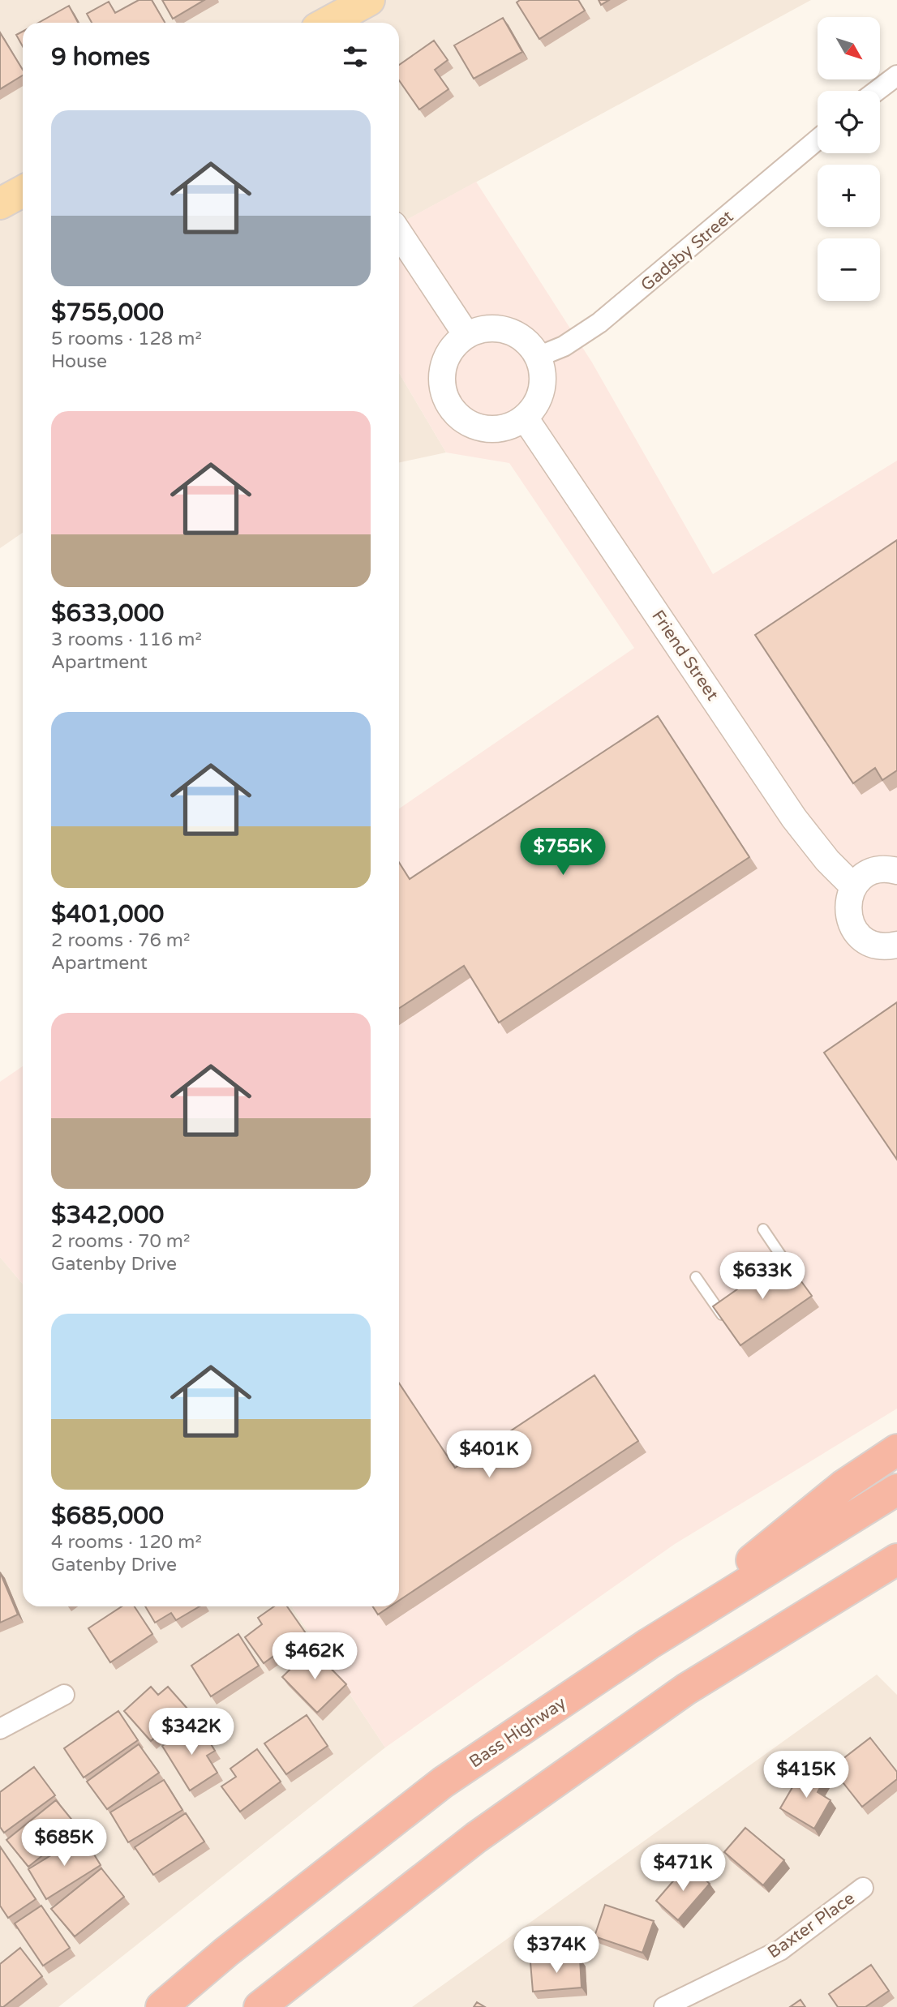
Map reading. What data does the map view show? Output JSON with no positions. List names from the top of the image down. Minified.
{"streets":{"highway":["Bass Highway"],"street":["Gadsby Street","Friend Street","Baxter Place"]},"crossings":[["Gadsby Street","Friend Street"]],"north":"bottom right","page":{"map_buttons":["+","−"],"heading":"9 homes","list":[{"name":"$755,000","note":"5 rooms · 128 m² · House"},{"name":"$633,000","note":"3 rooms · 116 m² · Apartment"},{"name":"$401,000","note":"2 rooms · 76 m² · Apartment"},{"name":"$342,000","note":"2 rooms · 70 m² · Gatenby Drive"},{"name":"$685,000","note":"4 rooms · 120 m² · Gatenby Drive"}],"price":["$755K","$633K","$401K","$462K","$342K","$415K","$685K","$471K","$374K"]}}
